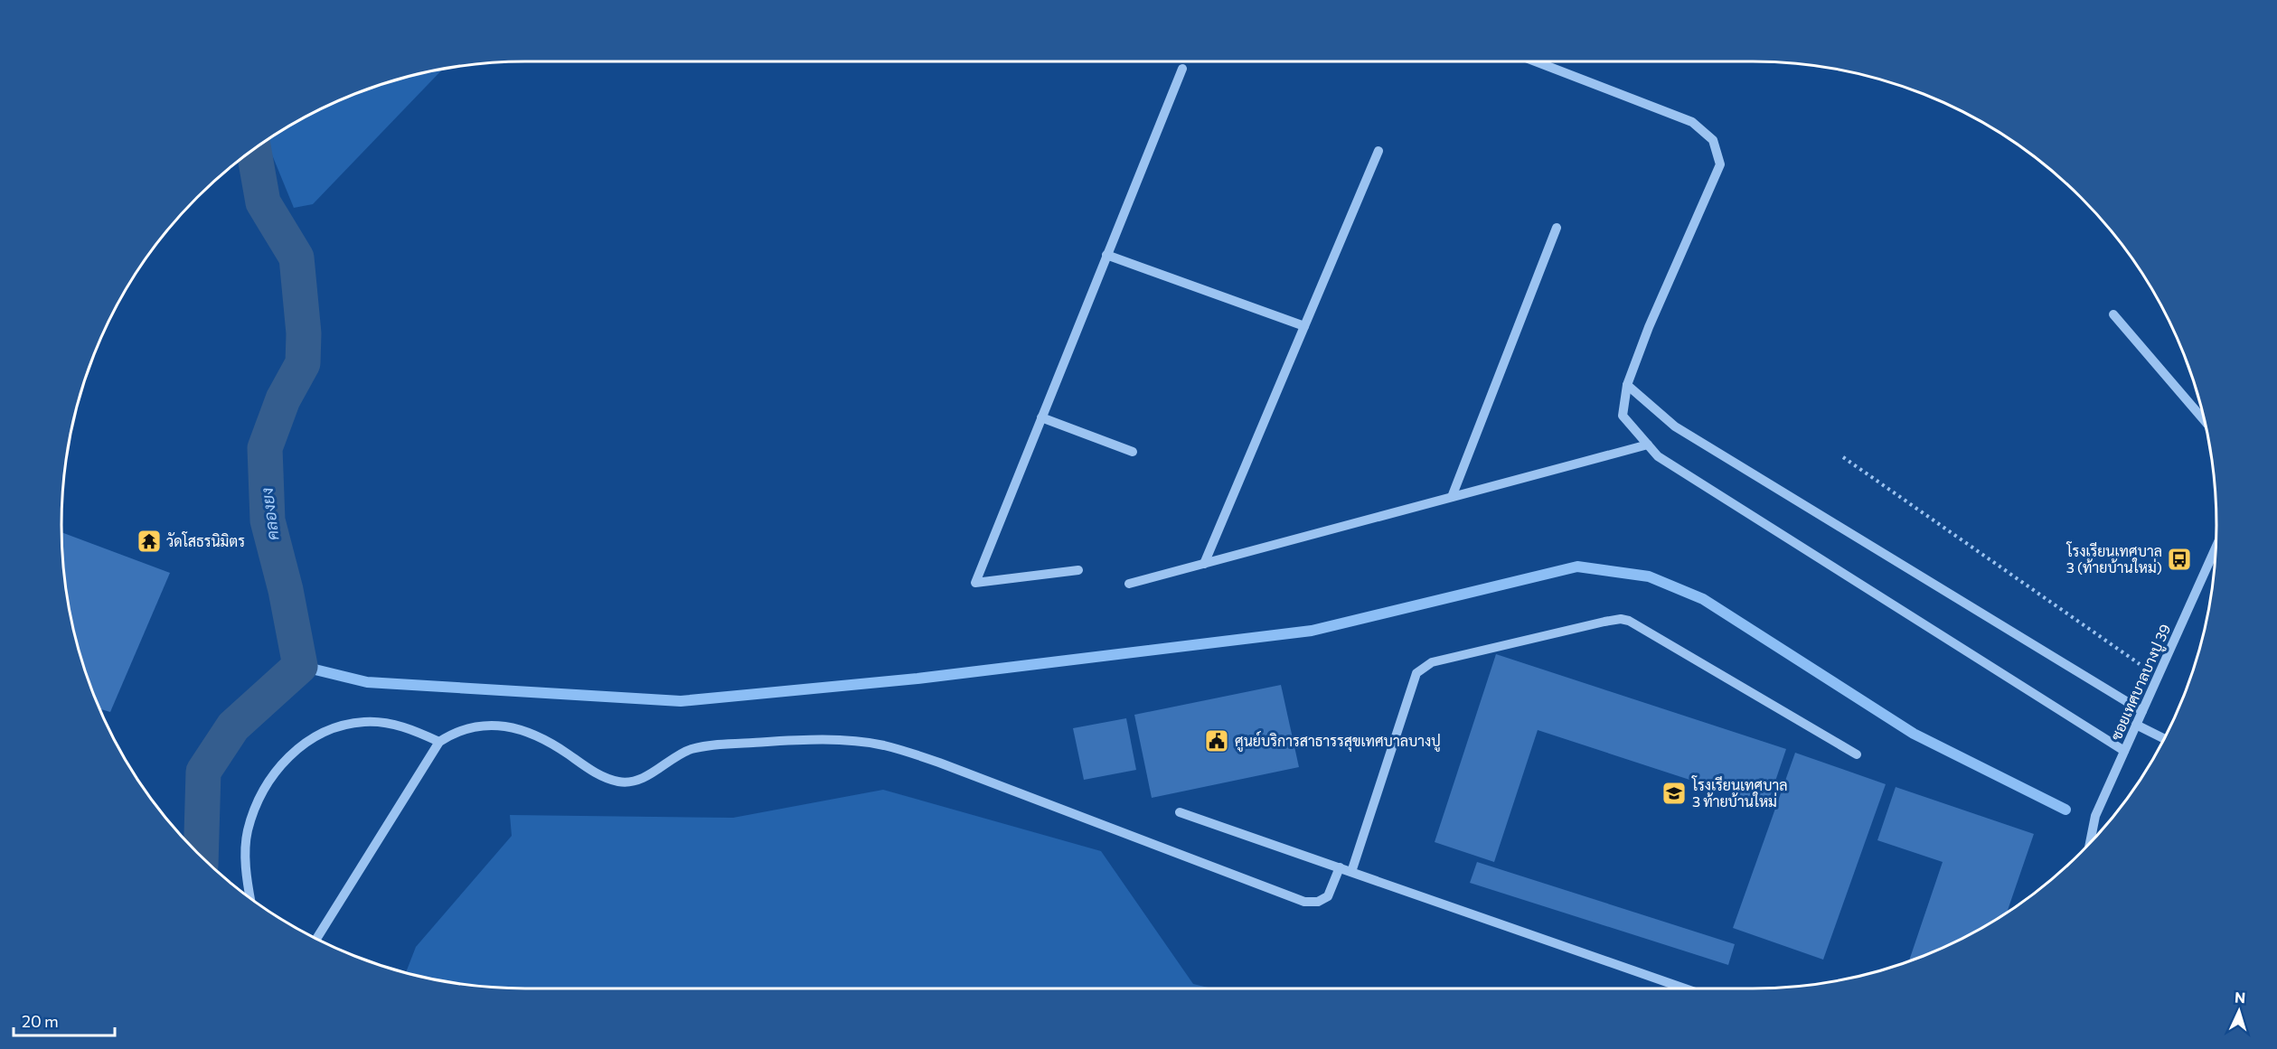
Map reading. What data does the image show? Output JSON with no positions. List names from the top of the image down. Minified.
{"streets":{"street":["ซอยเทศบาลบางปู 39"]},"water":["คลองยง"],"places":{"temple":["วัดโสธรนิมิตร"],"bus stop":["โรงเรียนเทศบาล 3 (ท้ายบ้านใหม่)"],"public building":["ศูนย์บริการสาธารรสุขเทศบาลบางปู"],"school or university":["โรงเรียนเทศบาล 3 ท้ายบ้านใหม่"]},"scale_bar":"20 m","north":"top"}
